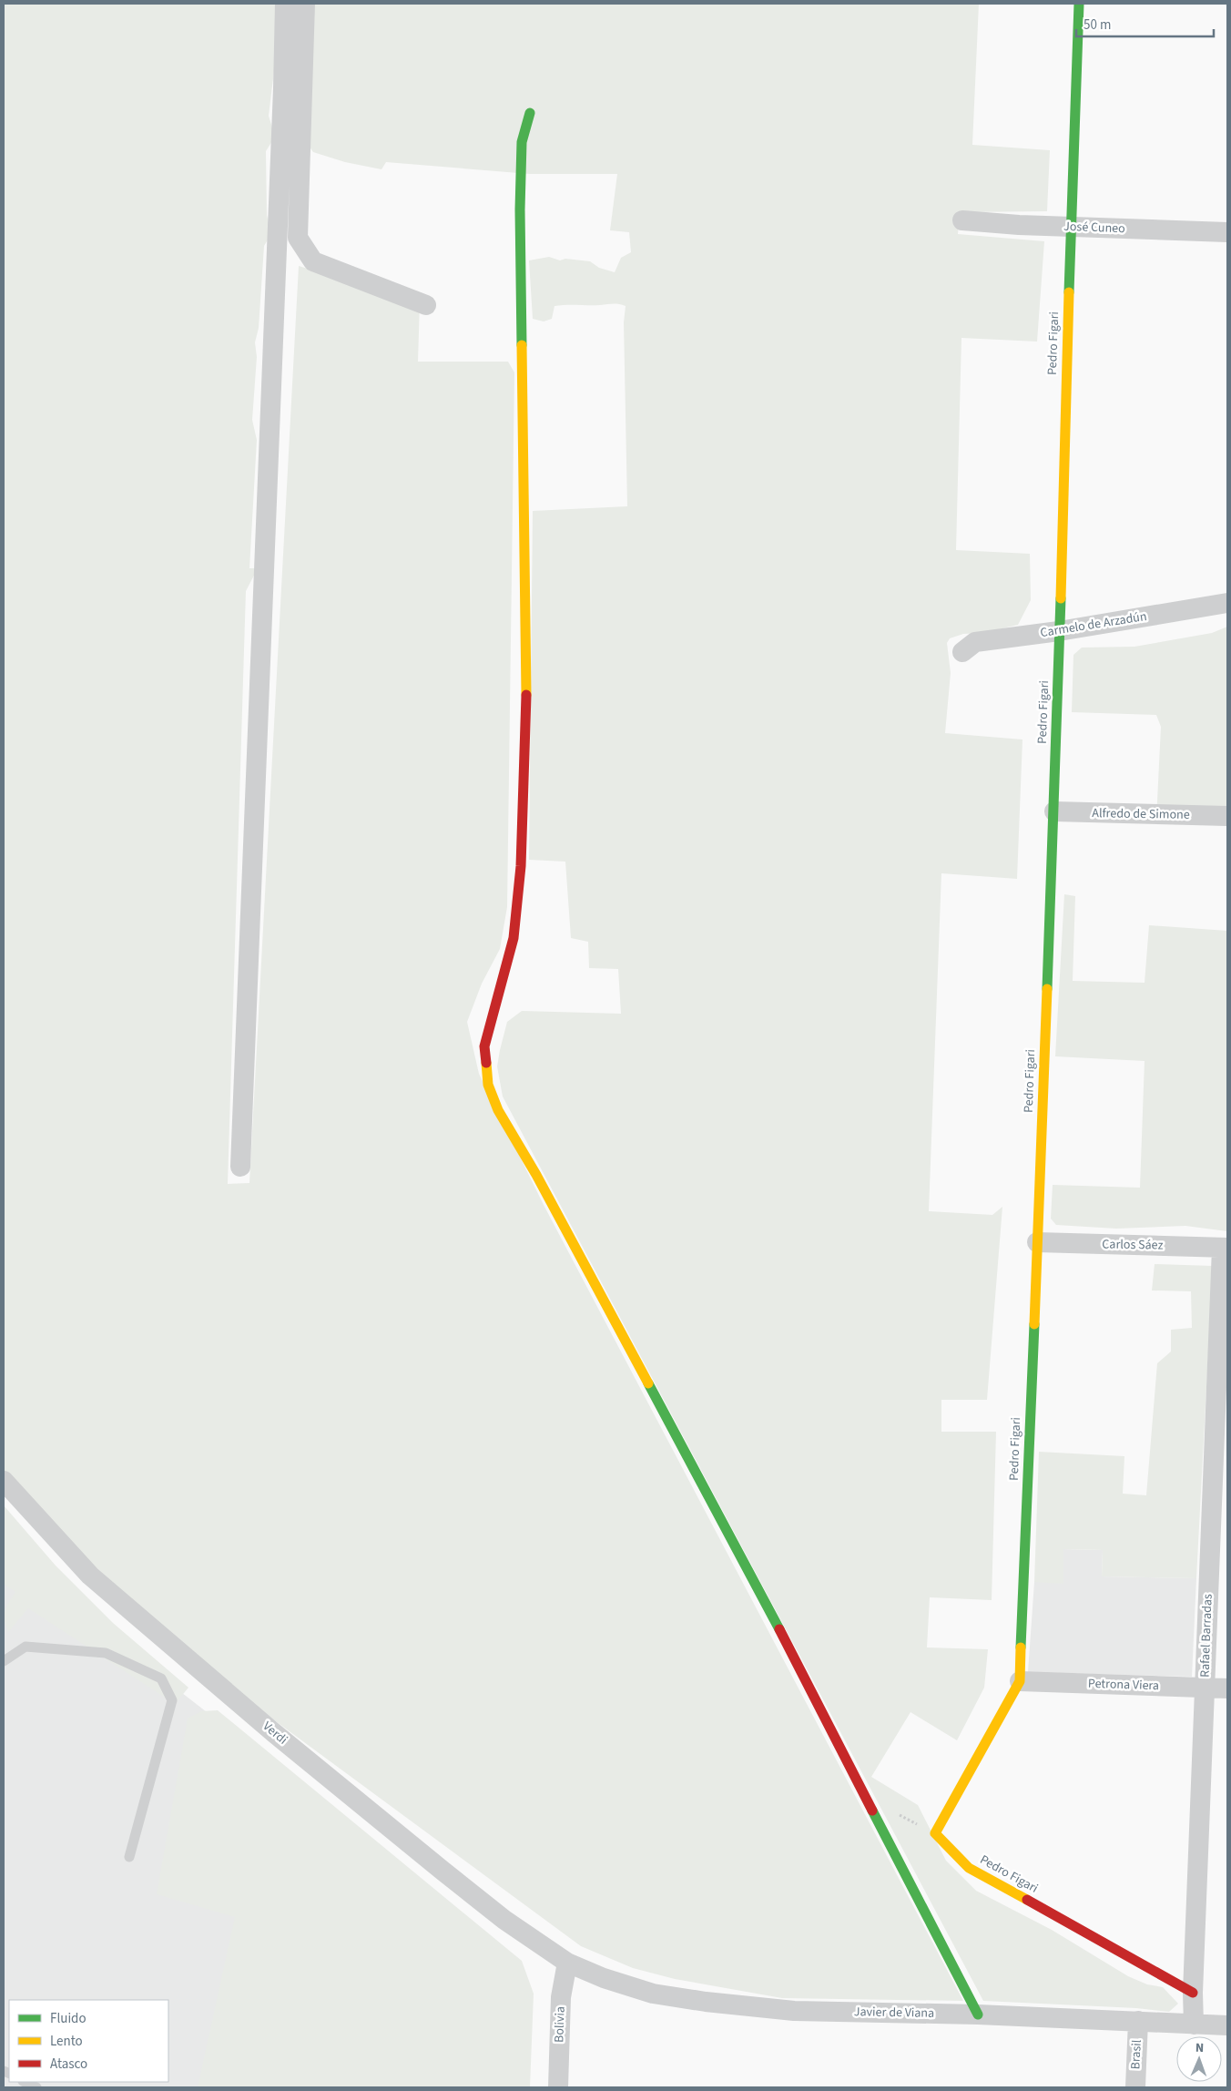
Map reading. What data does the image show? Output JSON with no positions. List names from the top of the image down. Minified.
{"streets":{"street":["José Cuneo","Pedro Figari","Carmelo de Arzadún","Alfredo de Simone","Carlos Sáez","Rafael Barradas","Petrona Viera","Verdi","Javier de Viana","Bolivia","Brasil"]},"crossings":[["José Cuneo","Pedro Figari"],["Pedro Figari","Carmelo de Arzadún"],["Pedro Figari","Alfredo de Simone"],["Pedro Figari","Carlos Sáez"],["Pedro Figari","Rafael Barradas"],["Pedro Figari","Petrona Viera"],["Carlos Sáez","Rafael Barradas"],["Rafael Barradas","Petrona Viera"],["Rafael Barradas","Javier de Viana"],["Verdi","Javier de Viana"],["Verdi","Bolivia"],["Javier de Viana","Bolivia"],["Javier de Viana","Brasil"]],"legend":["Fluido","Lento","Atasco"],"scale_bar":"50 m","north":"top"}
